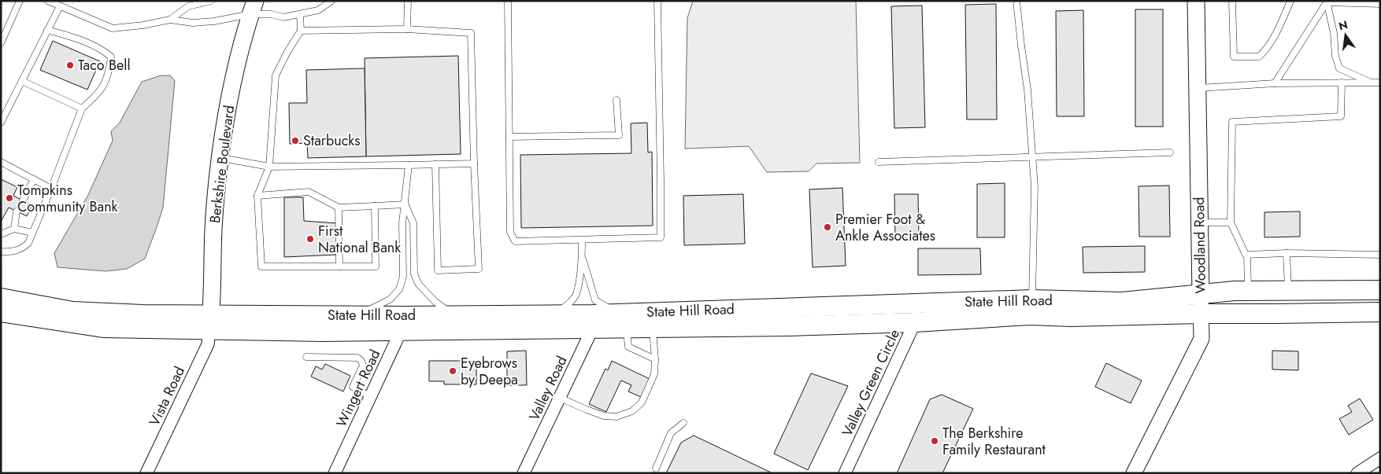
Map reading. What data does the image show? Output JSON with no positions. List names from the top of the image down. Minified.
{"streets":{"main road":["Berkshire Boulevard","Woodland Road","State Hill Road"],"street":["Valley Green Circle","Wingert Road","Valley Road","Vista Road"]},"crossings":[["Berkshire Boulevard","State Hill Road"],["Berkshire Boulevard","Vista Road"],["Woodland Road","State Hill Road"],["State Hill Road","Valley Green Circle"],["State Hill Road","Wingert Road"],["State Hill Road","Valley Road"],["State Hill Road","Vista Road"]],"places":["Taco Bell","Starbucks","Tompkins Community Bank","Premier Foot & Ankle Associates","First National Bank","Eyebrows by Deepa","The Berkshire Family Restaurant"],"north":"top"}
